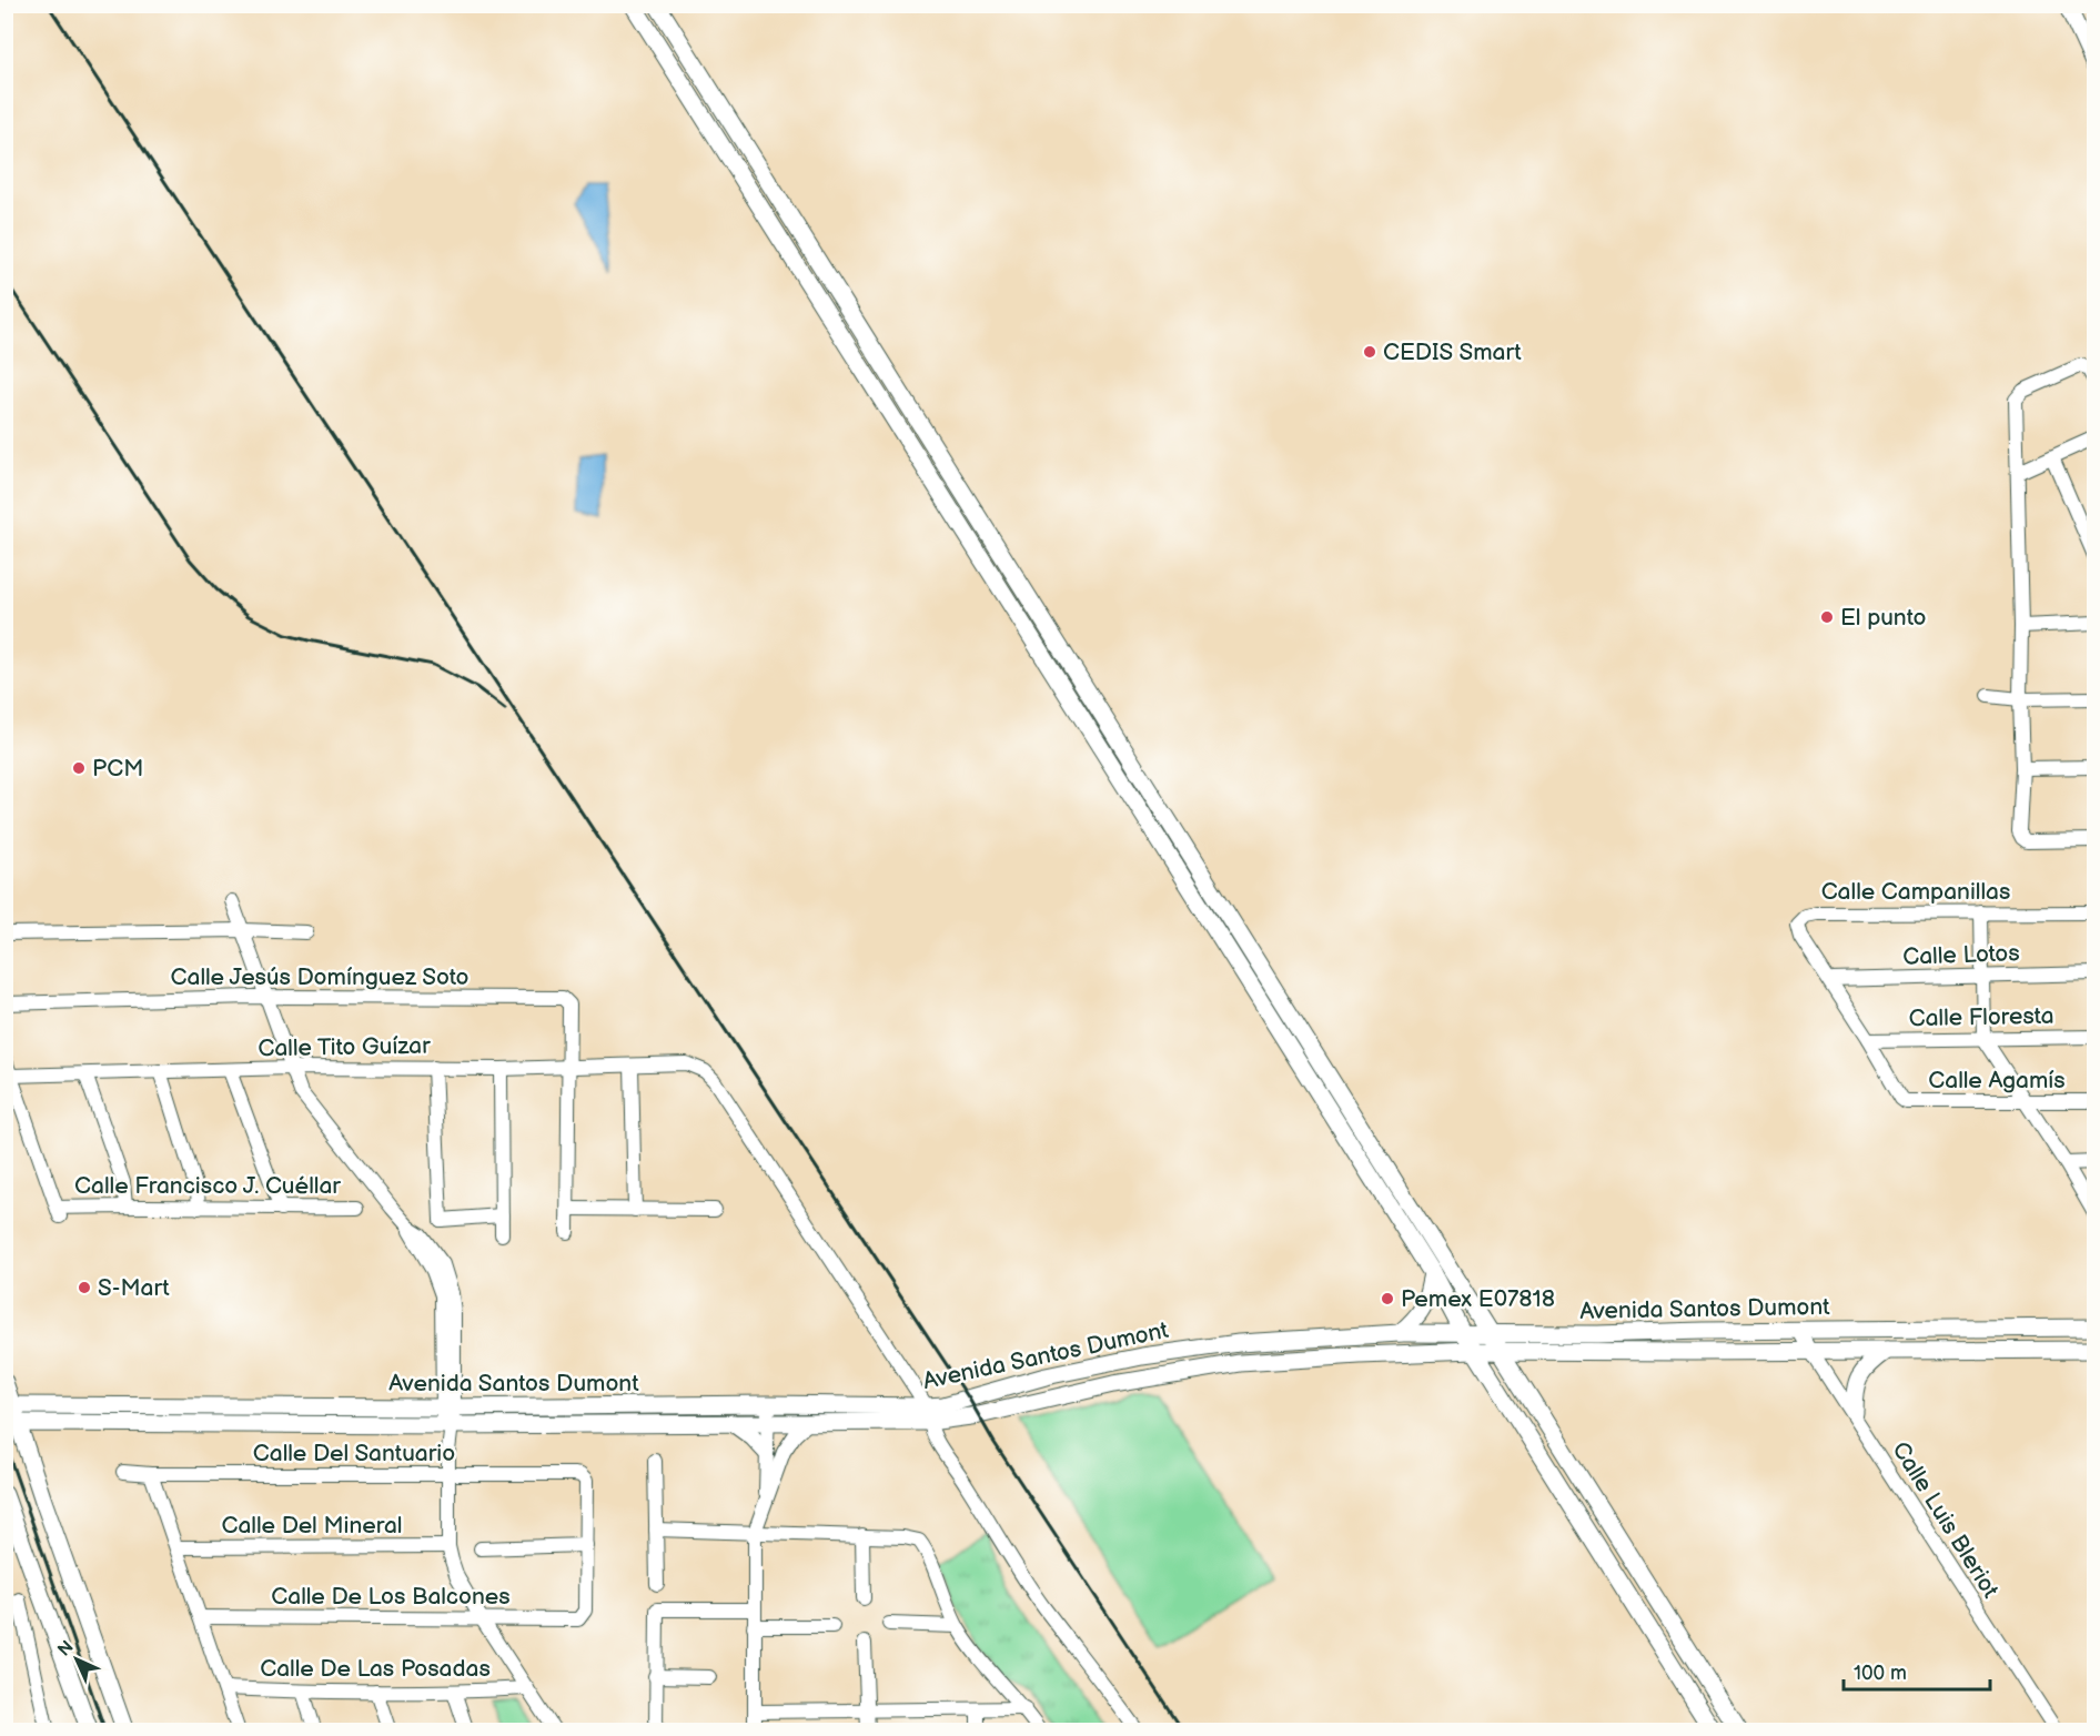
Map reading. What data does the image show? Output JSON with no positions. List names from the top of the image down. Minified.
{"streets":{"main road":["Avenida Santos Dumont"],"street":["Calle Campanillas","Calle Lotos","Calle Jesús Domínguez Soto","Calle Floresta","Calle Tito Guízar","Calle Agamís","Calle Francisco J. Cuéllar","Calle Del Santuario","Calle Luis Bleriot","Calle Del Mineral","Calle De Los Balcones","Calle De Las Posadas"]},"crossings":[["Calle Campanillas","Calle Lotos"],["Calle Campanillas","Calle Floresta"],["Calle Campanillas","Calle Agamís"],["Calle Jesús Domínguez Soto","Calle Tito Guízar"],["Calle Tito Guízar","Calle Francisco J. Cuéllar"],["Calle Tito Guízar","Avenida Santos Dumont"],["Avenida Santos Dumont","Calle Luis Bleriot"],["Calle Del Santuario","Calle De Los Balcones"]],"places":["CEDIS Smart","El punto","PCM","S-Mart","Pemex E07818"],"scale_bar":"100 m","north":"top left"}
